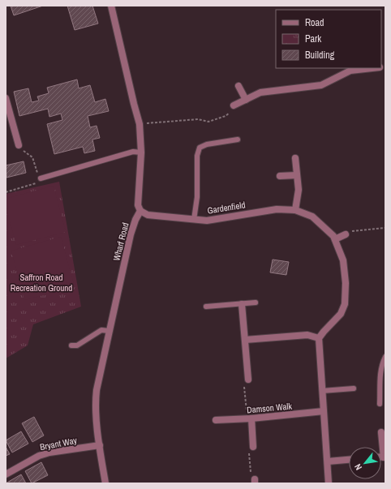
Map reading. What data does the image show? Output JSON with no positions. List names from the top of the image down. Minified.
{"streets":{"street":["Gardenfield","Wharf Road","Damson Walk","Bryant Way"]},"crossings":[["Gardenfield","Wharf Road"],["Wharf Road","Bryant Way"]],"parks":["Saffron Road Recreation Ground"],"legend":["Road","Park","Building"],"north":"bottom left"}
